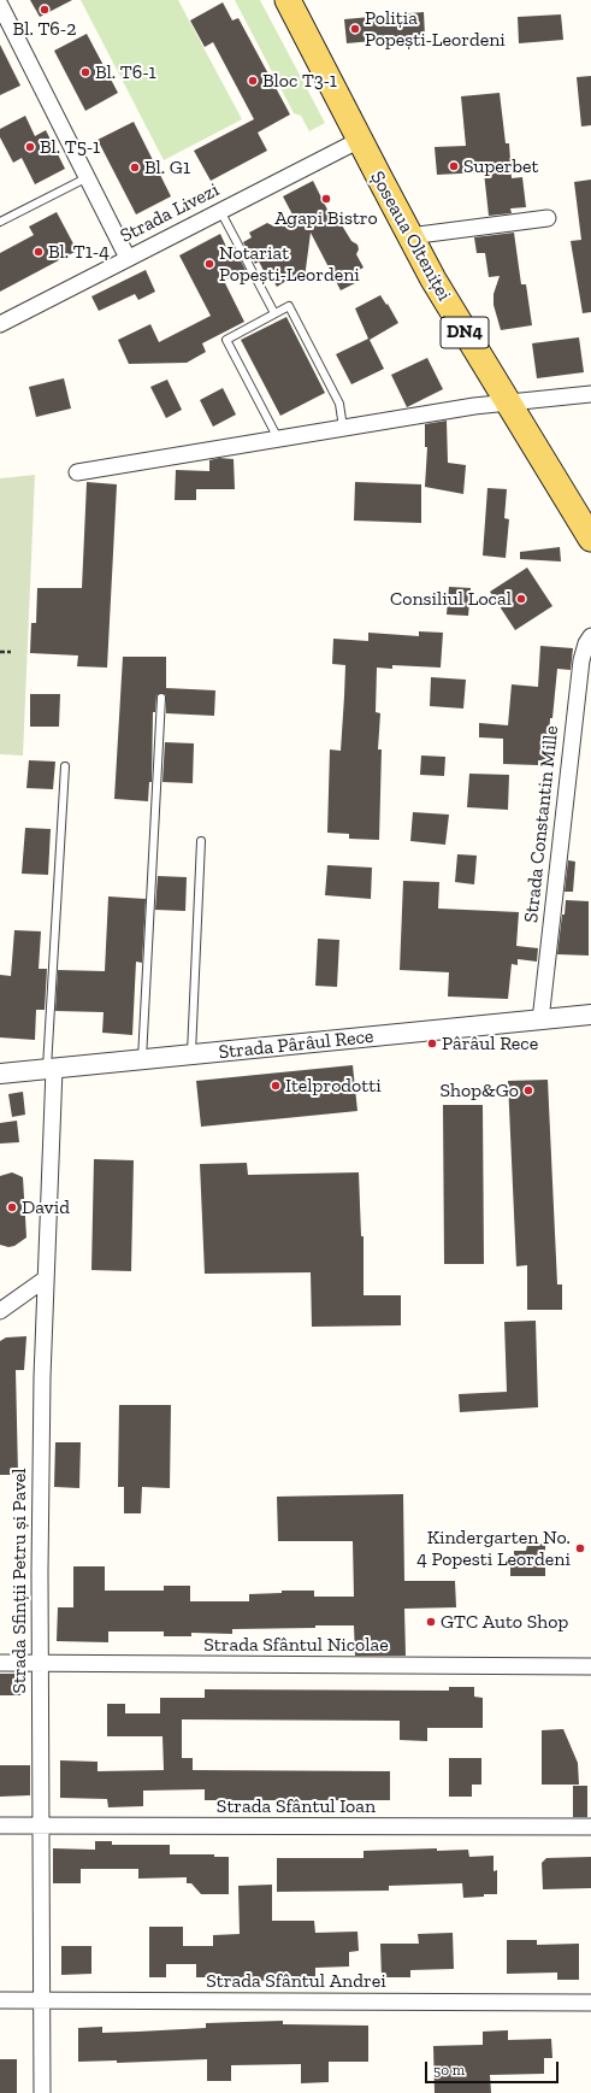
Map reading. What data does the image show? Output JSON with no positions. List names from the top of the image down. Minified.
{"streets":{"main road":["Șoseaua Olteniței","DN4"],"street":["Strada Livezi","Strada Constantin Mille","Strada Pârâul Rece","Strada Sfinții Petru și Pavel","Strada Sfântul Nicolae","Strada Sfântul Ioan","Strada Sfântul Andrei"]},"crossings":[["Strada Livezi","Șoseaua Olteniței"],["Strada Constantin Mille","Strada Pârâul Rece"],["Strada Pârâul Rece","Strada Sfinții Petru și Pavel"],["Strada Sfinții Petru și Pavel","Strada Sfântul Nicolae"],["Strada Sfinții Petru și Pavel","Strada Sfântul Ioan"],["Strada Sfinții Petru și Pavel","Strada Sfântul Andrei"]],"places":["Bl. T6-2","Poliția Popești-Leordeni","Bl. T6-1","Bloc T3-1","Bl. T5-1","Superbet","Bl. G1","Agapi Bistro","Bl. T1-4","Notariat Popești-Leordeni","Consiliul Local","Pârâul Rece","Itelprodotti","Shop&Go","David","Kindergarten No. 4 Popesti Leordeni","GTC Auto Shop"],"scale_bar":"50 m"}
